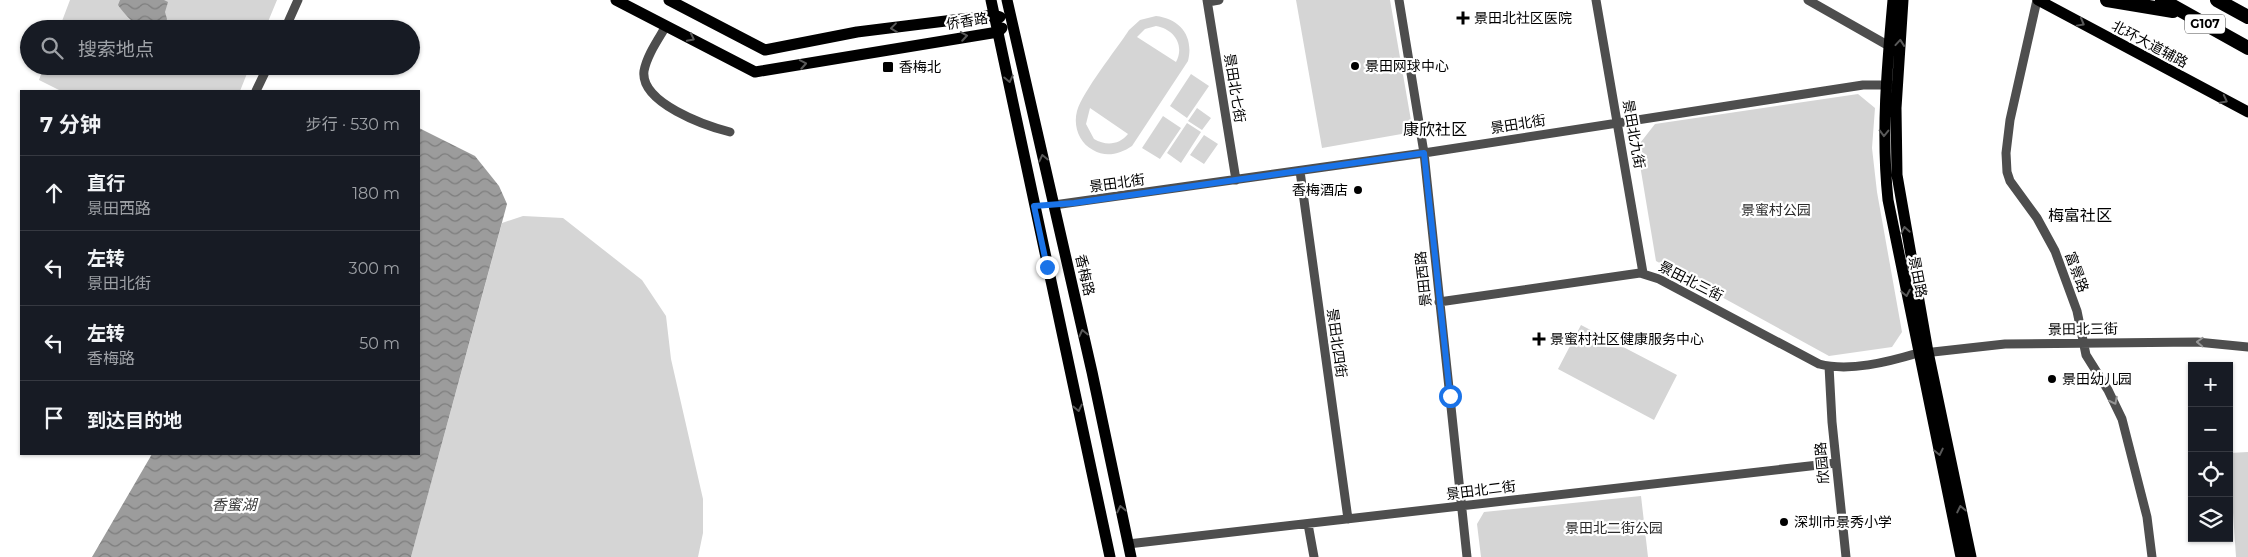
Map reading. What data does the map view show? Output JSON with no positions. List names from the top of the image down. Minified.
{"streets":{"highway":["G107"],"main road":["侨香路","北环大道辅路","香梅路","景田路"],"street":["景田北七街","景田北街","景田北九街","富景路","景田西路","景田北三街","景田北四街","欣园路","景田北二街"]},"crossings":[["侨香路","香梅路"],["北环大道辅路","富景路"],["景田北七街","景田北街"],["景田北街","景田北九街"],["景田北街","香梅路"],["景田北街","景田路"],["景田北街","景田西路"],["景田北街","景田北四街"],["景田北九街","景田北三街"],["富景路","景田北三街"],["香梅路","景田北二街"],["景田路","景田北三街"],["景田西路","景田北三街"],["景田西路","景田北二街"],["景田北三街","欣园路"],["景田北四街","景田北二街"],["欣园路","景田北二街"]],"one_way":["北环大道辅路","富景路"],"districts":["康欣社区","梅富社区"],"water":["香蜜湖"],"parks":["景蜜村公园","景田北二街公园"],"places":{"health":["景田北社区医院","景蜜村社区健康服务中心"],"other":["景田网球中心","香梅酒店","景田幼儿园","深圳市景秀小学"],"transit":["香梅北"]},"page":{"search":"搜索地点","heading":["7 分钟","步行 · 530 m"],"list":[["直行","景田西路","180 m"],["左转","景田北街","300 m"],["左转","香梅路","50 m"],"到达目的地"],"map_buttons":["+","−"]}}
